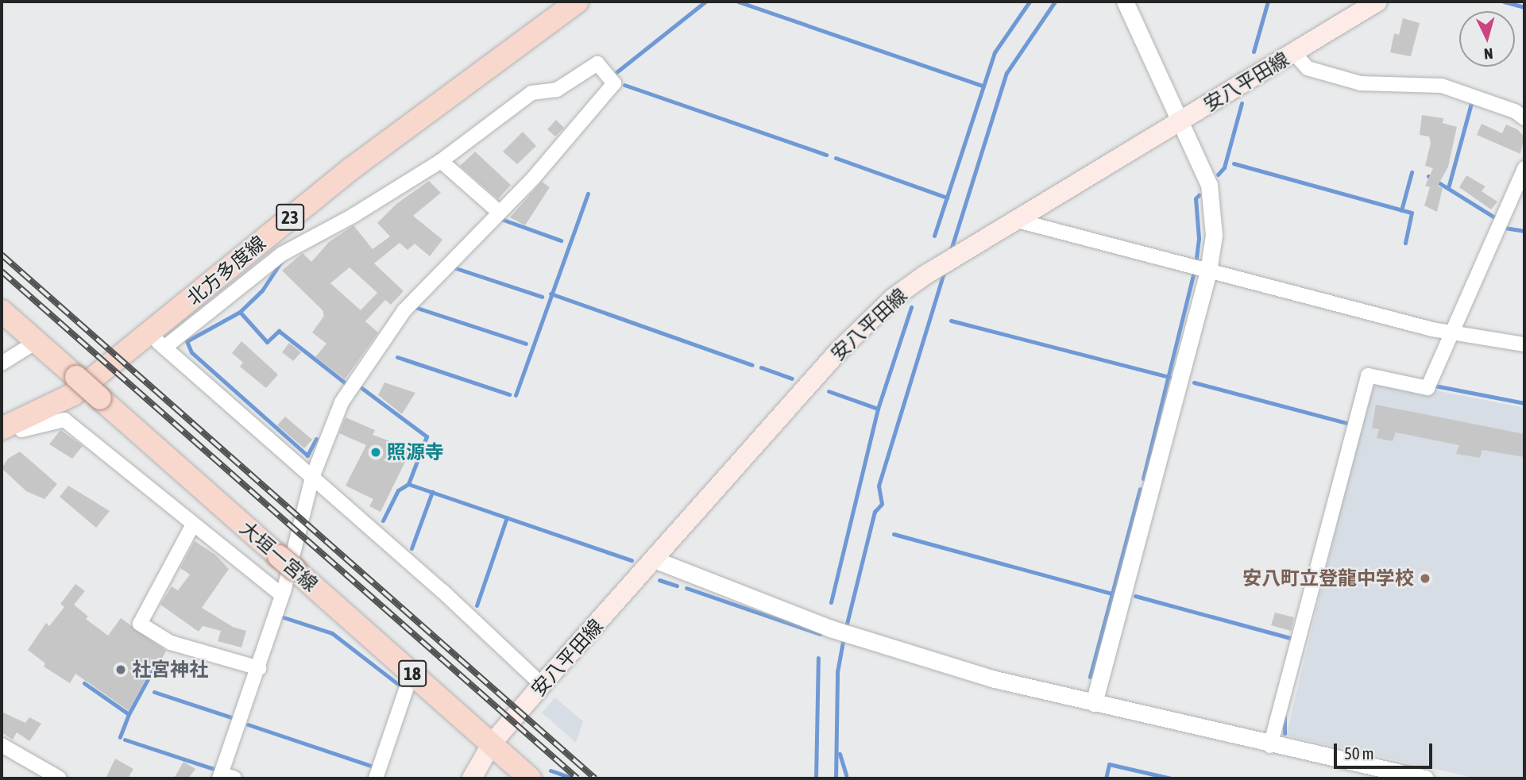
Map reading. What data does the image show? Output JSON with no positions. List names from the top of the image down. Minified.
{"streets":{"main road":["安八平田線","23","北方多度線","大垣一宮線","18"]},"crossings":[["安八平田線","大垣一宮線"],["大垣一宮線","18"]],"places":["照源寺","安八町立登龍中学校","社宮神社"],"scale_bar":"50 m","north":"bottom"}
